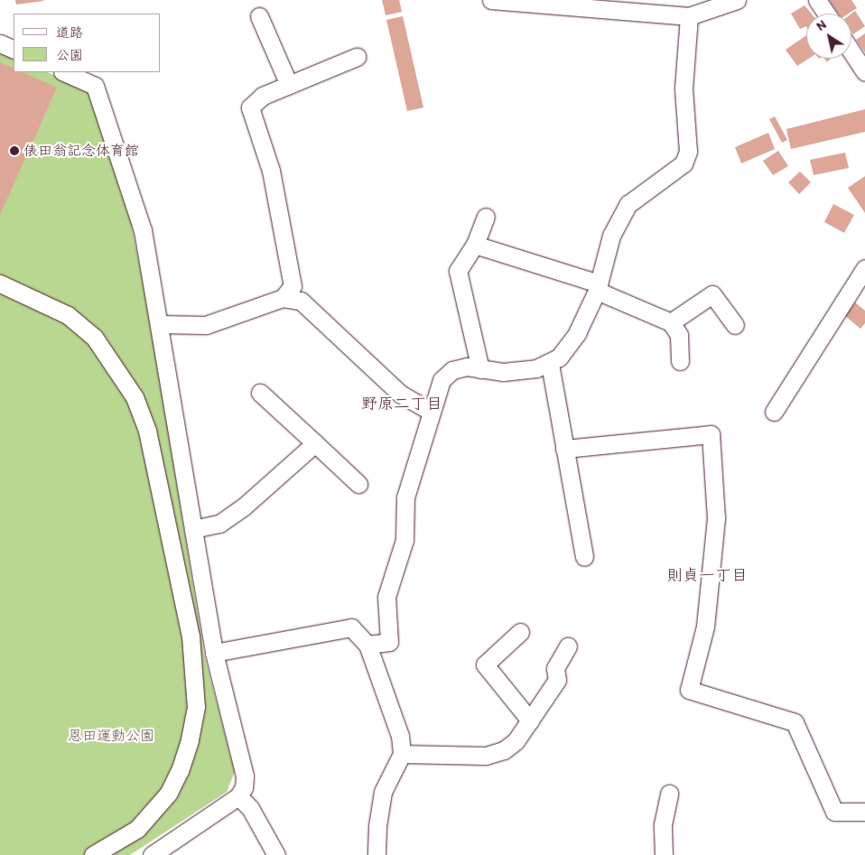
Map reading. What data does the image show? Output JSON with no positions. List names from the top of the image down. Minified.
{"districts":["野原二丁目","則貞一丁目"],"parks":["恩田運動公園"],"places":["俵田翁記念体育館"],"legend":["道路","公園"],"north":"top left"}
